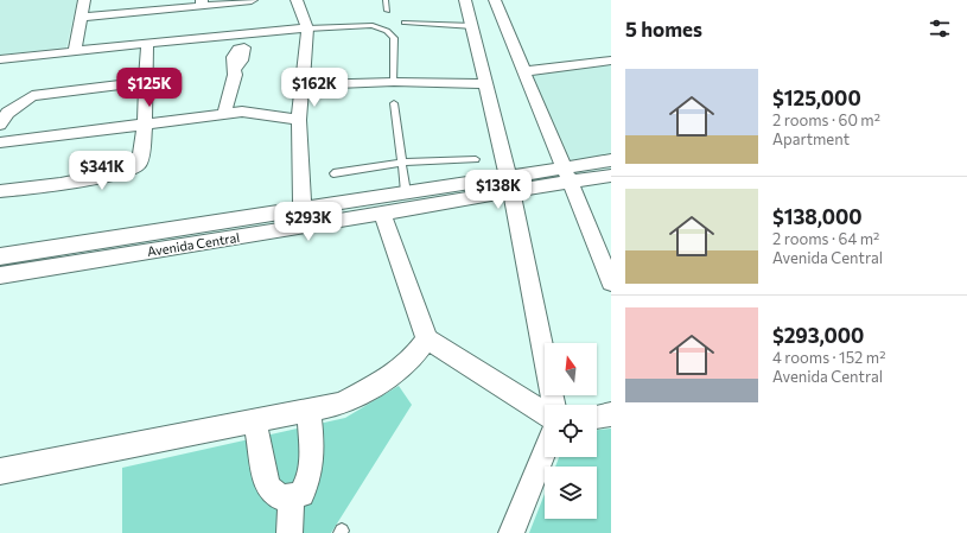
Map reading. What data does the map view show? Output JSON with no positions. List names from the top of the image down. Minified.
{"streets":{"street":["Avenida Central"]},"north":"top","page":{"heading":"5 homes","list":[{"name":"$125,000","note":"2 rooms · 60 m² · Apartment"},{"name":"$138,000","note":"2 rooms · 64 m² · Avenida Central"},{"name":"$293,000","note":"4 rooms · 152 m² · Avenida Central"}],"price":["$125K","$162K","$341K","$138K","$293K"]}}
